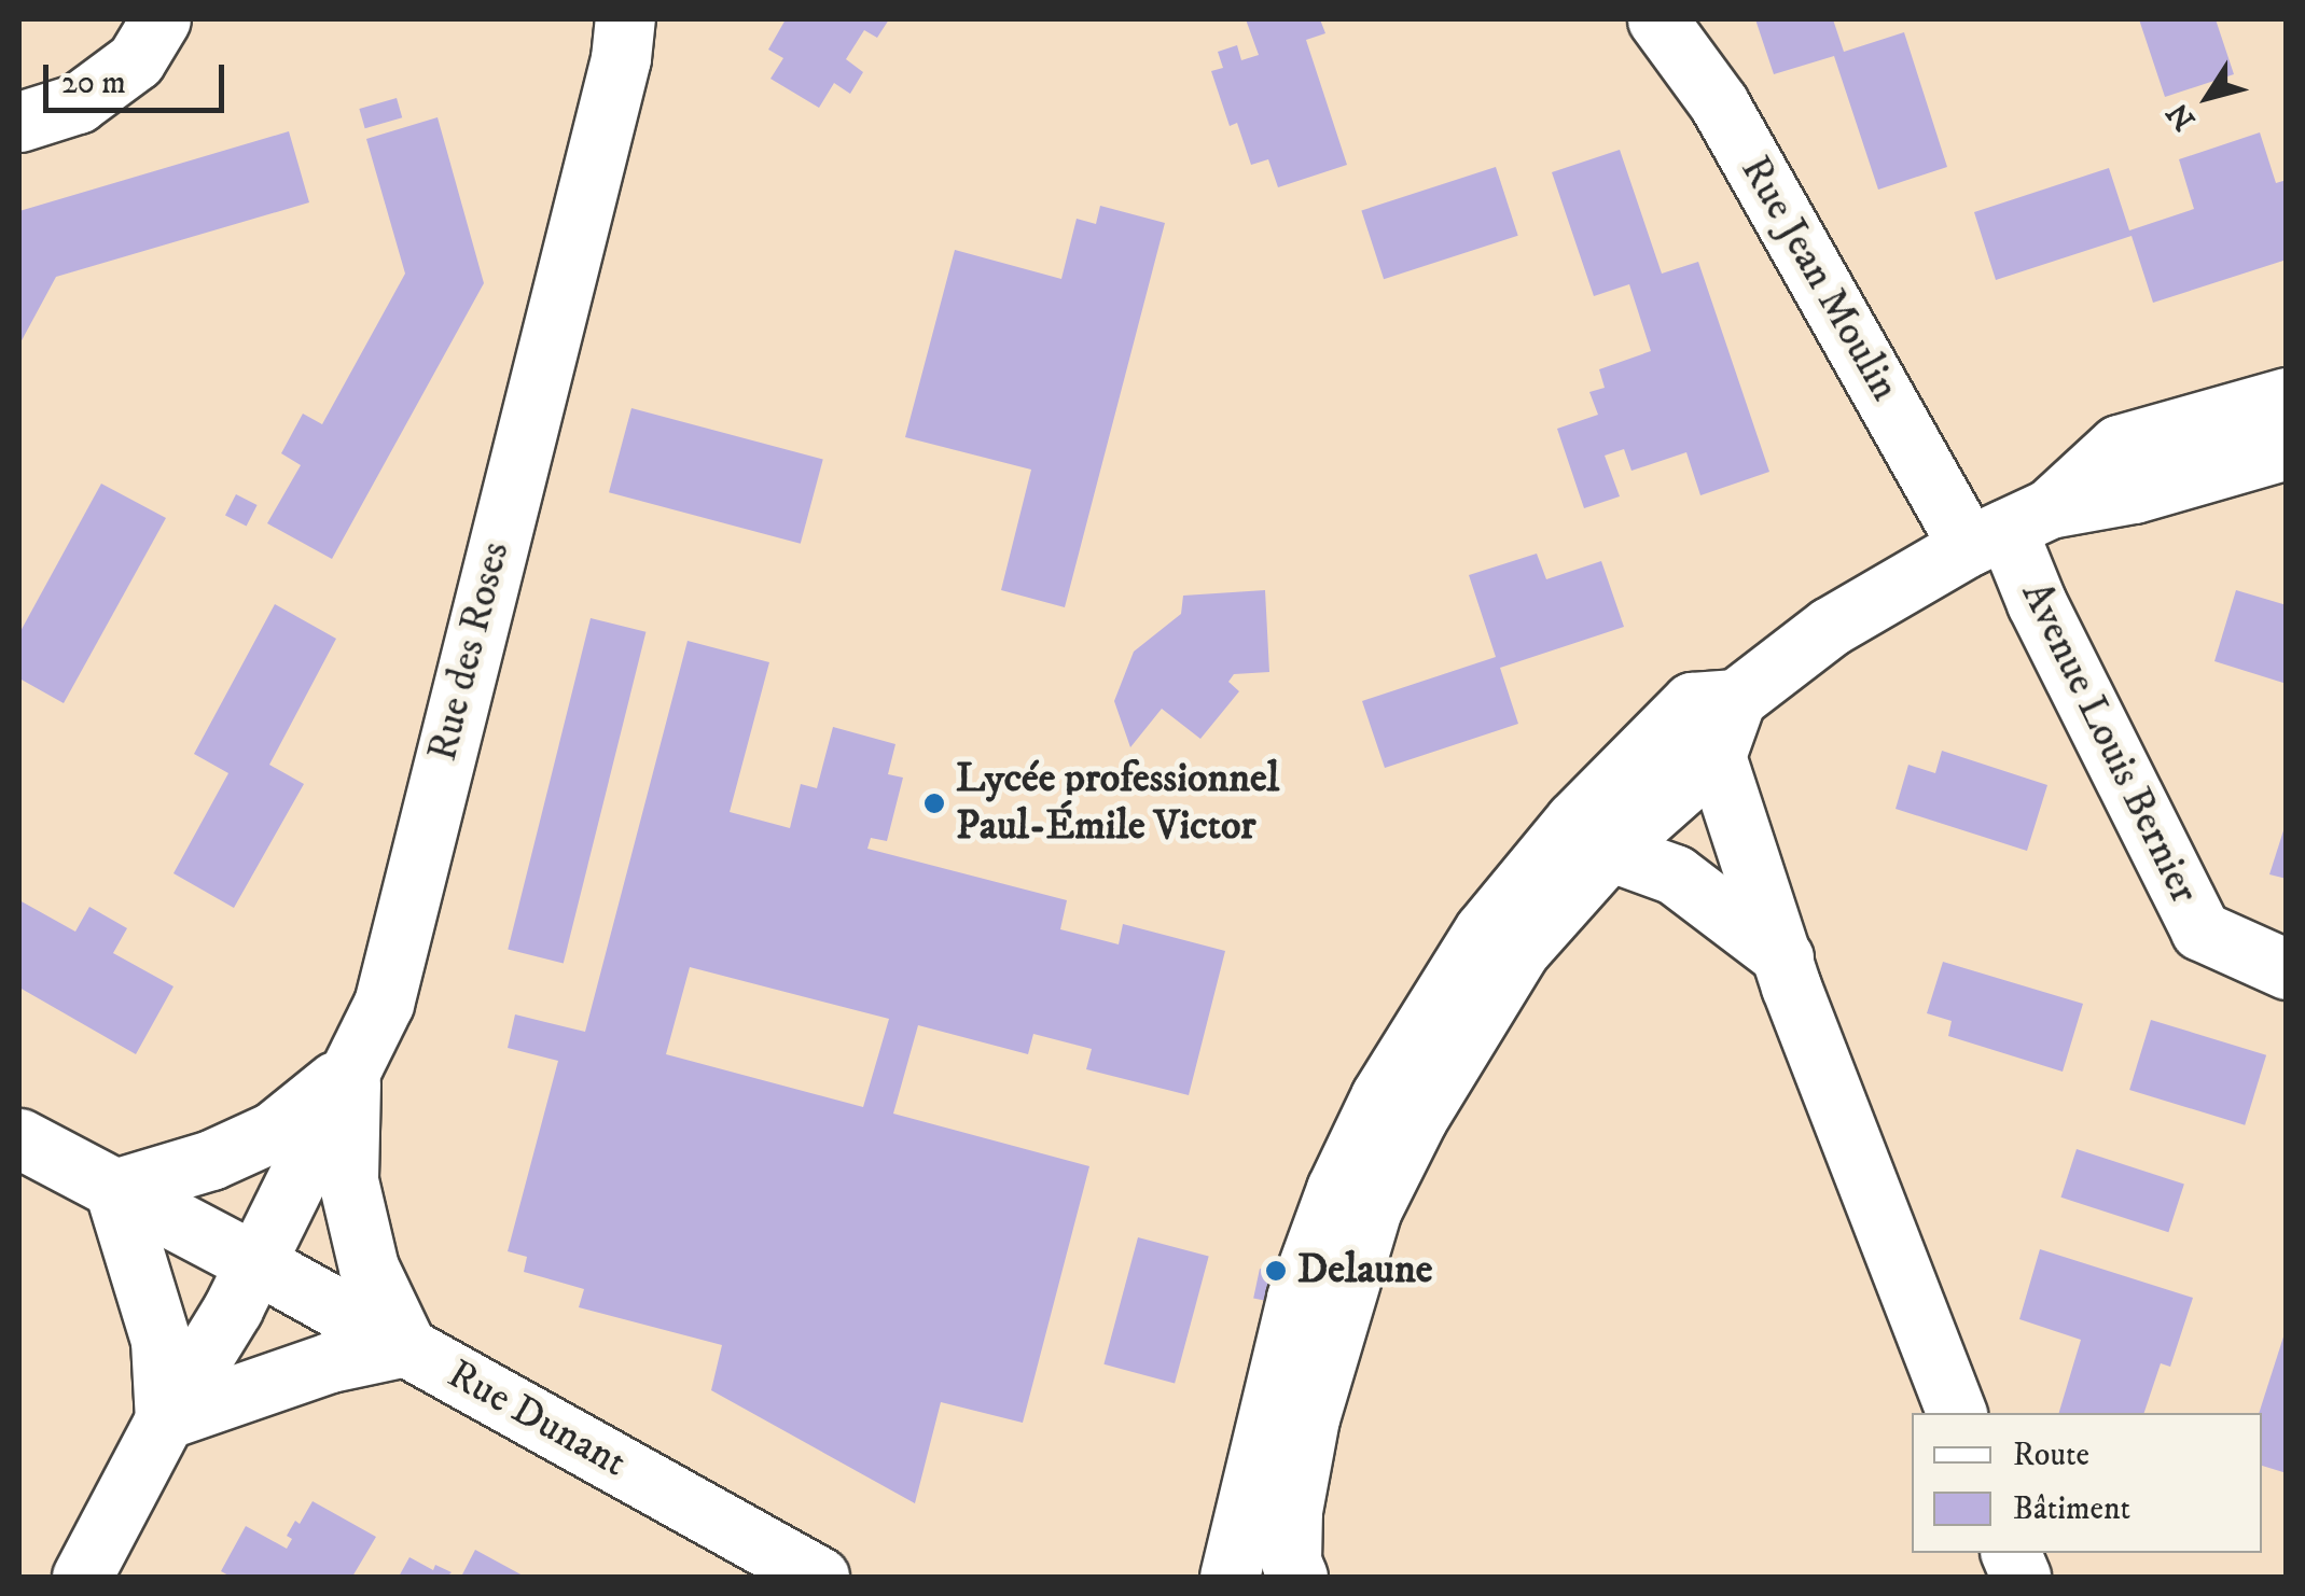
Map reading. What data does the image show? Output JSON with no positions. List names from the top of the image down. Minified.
{"streets":{"street":["Rue Jean Moulin","Rue des Roses","Avenue Louis Bernier","Rue Dunant"]},"crossings":[["Rue Jean Moulin","Avenue Louis Bernier"],["Rue des Roses","Rue Dunant"]],"places":["Lycée professionnel Paul-Émile Victor","Delaune"],"legend":["Route","Bâtiment"],"scale_bar":"20 m","north":"bottom left"}
